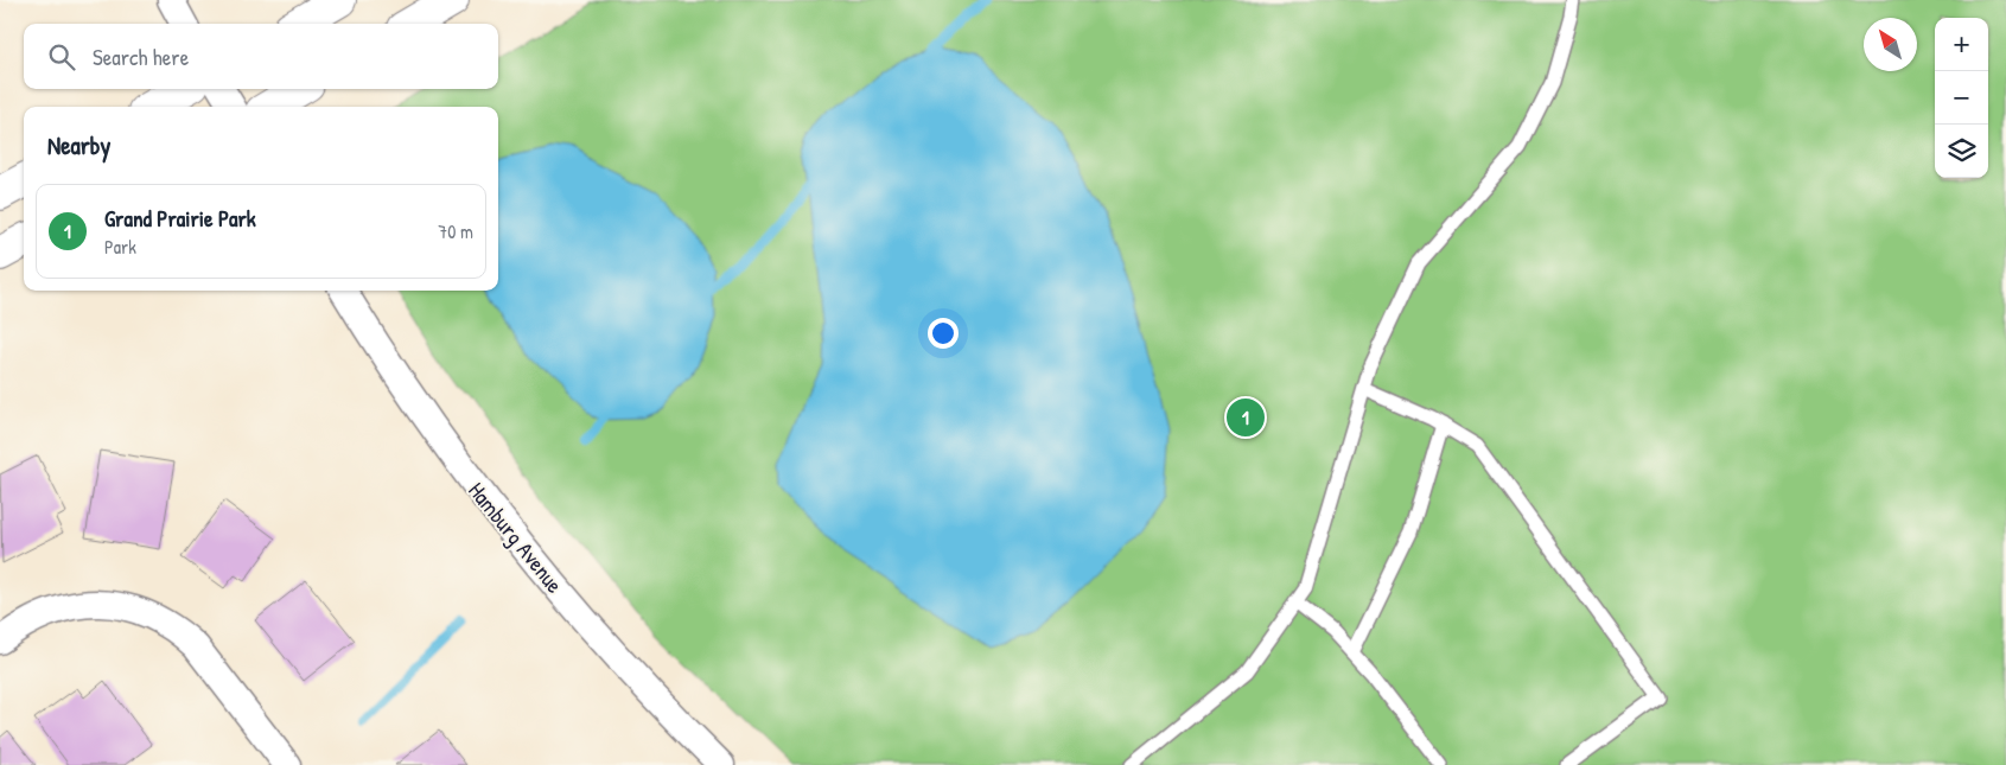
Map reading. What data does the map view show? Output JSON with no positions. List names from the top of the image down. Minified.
{"streets":{"street":["Hamburg Avenue"]},"north":"top left","page":{"map_buttons":["+","−"],"search":"Search here","heading":"Nearby","list":[{"mark":"1","name":"Grand Prairie Park","note":"Park","value":"70 m"}],"pins":"1"}}
